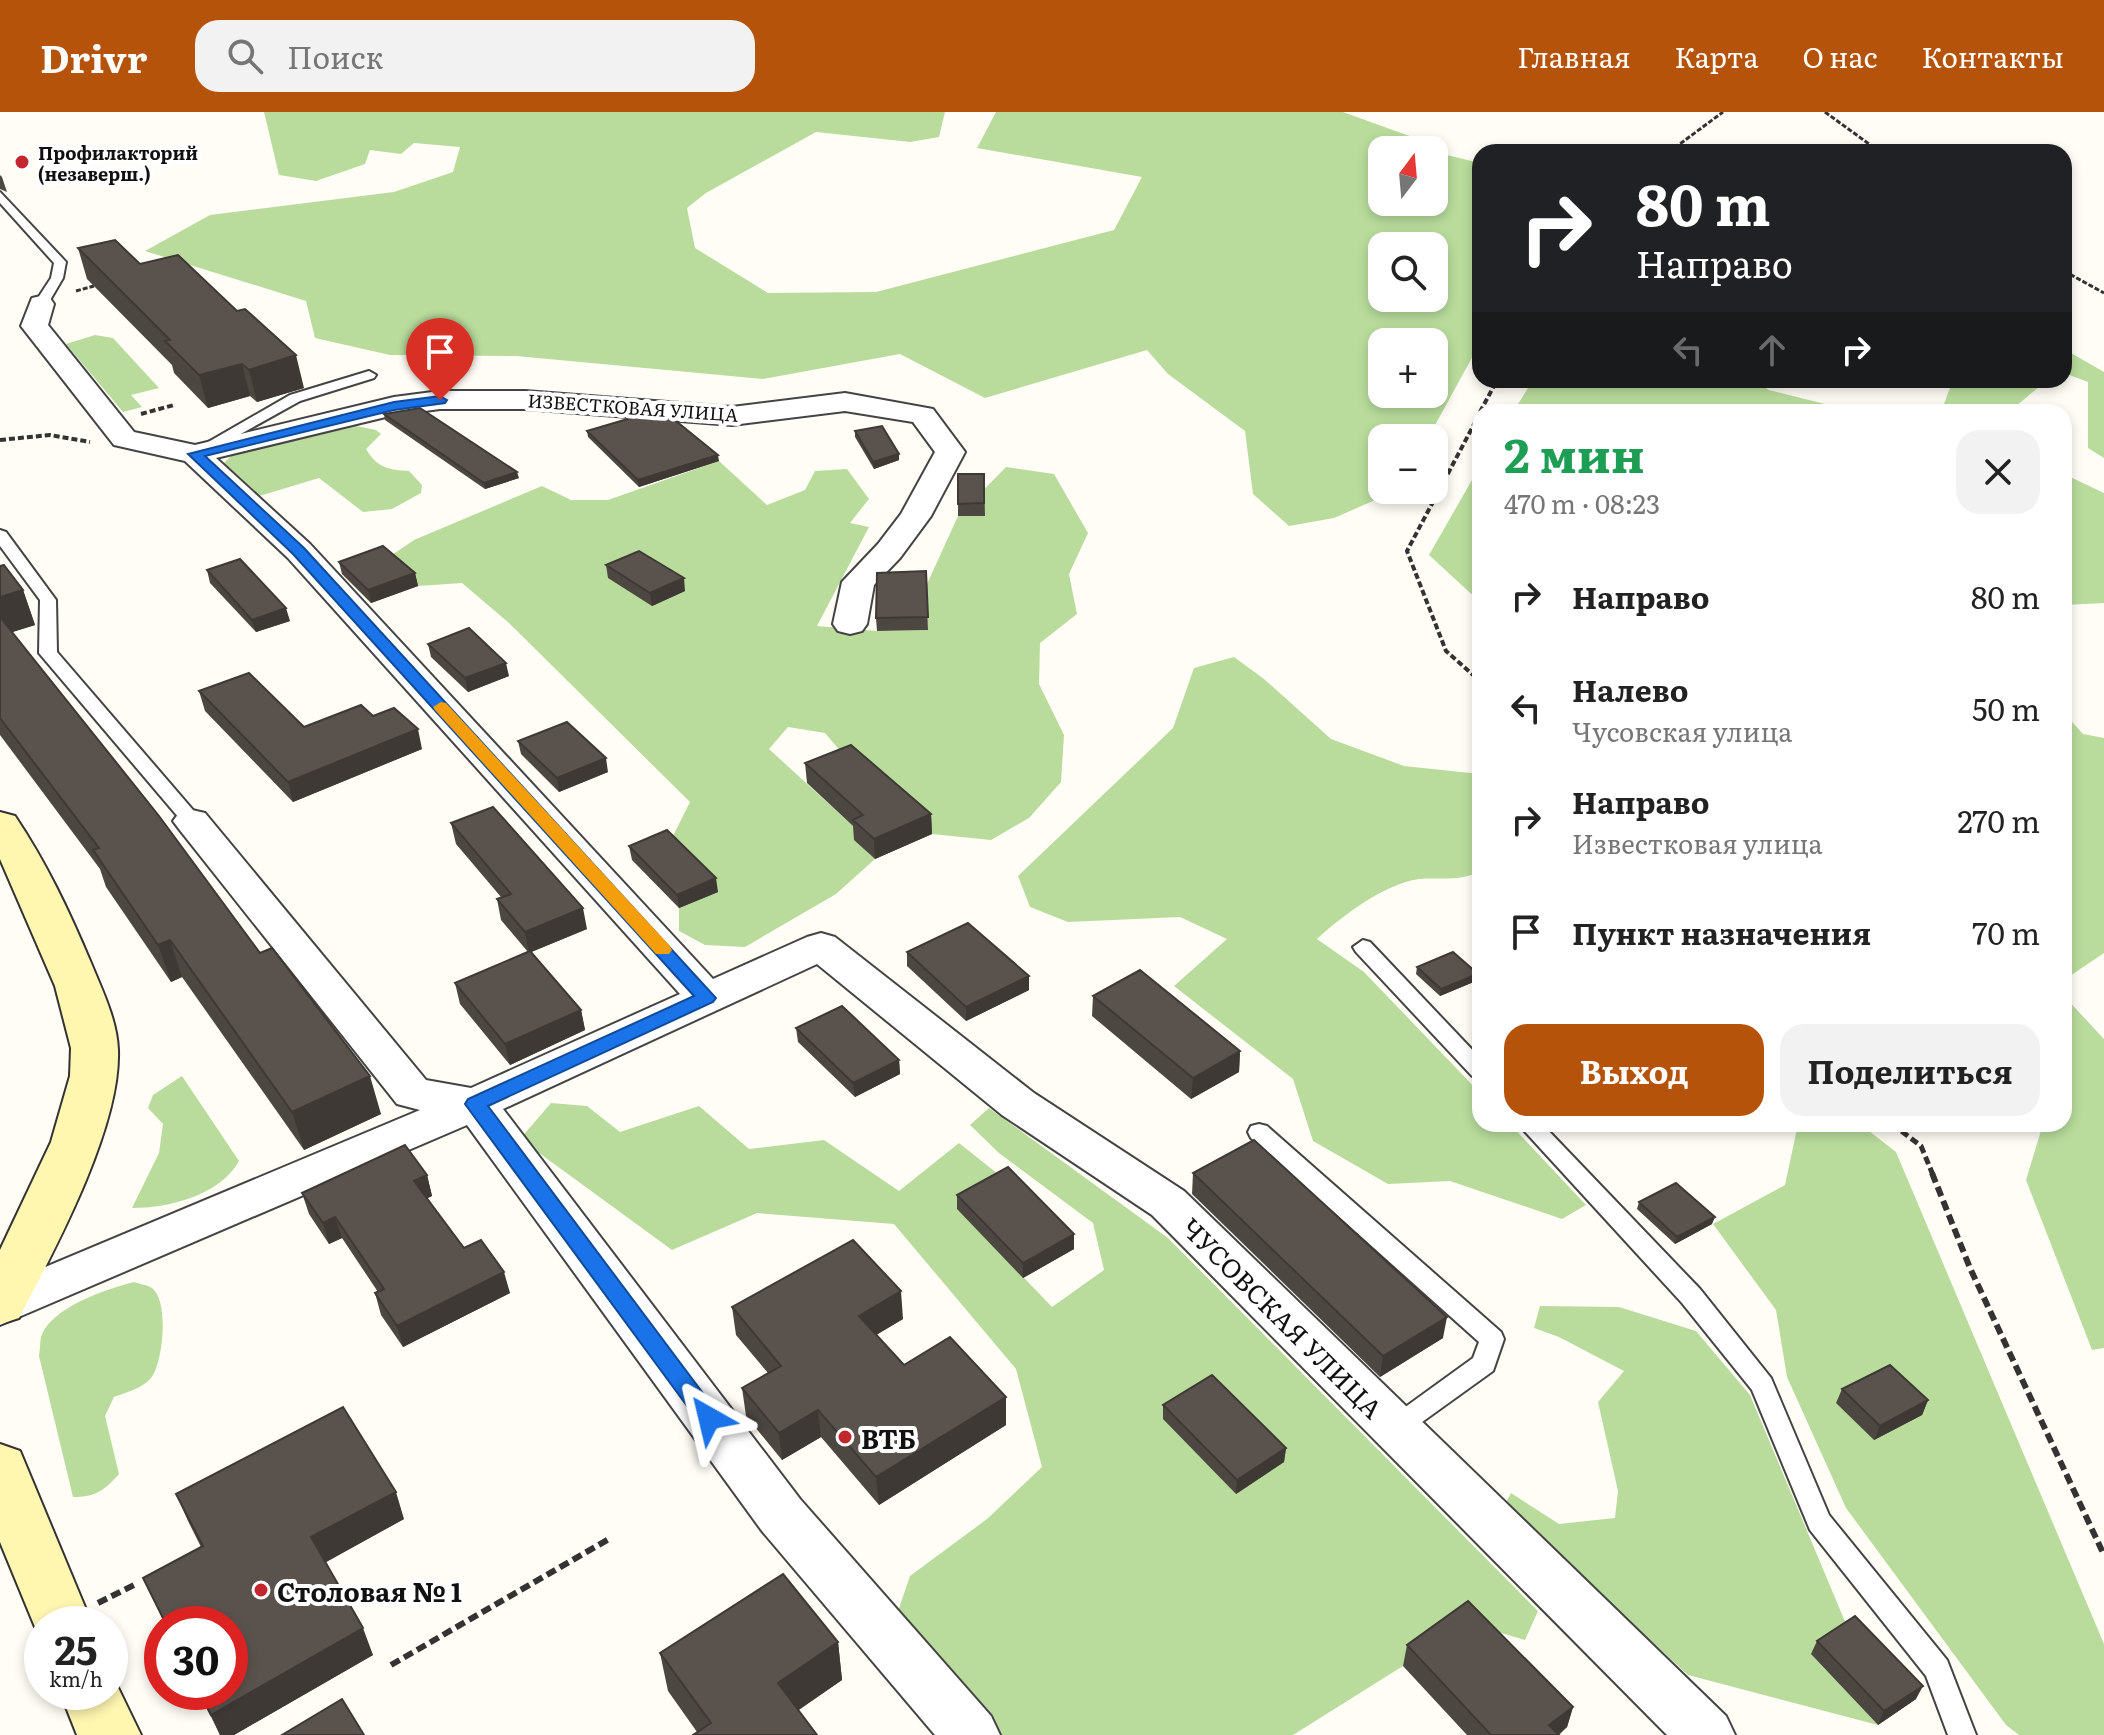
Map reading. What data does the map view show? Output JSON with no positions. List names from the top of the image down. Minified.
{"streets":{"street":["ИЗВЕСТКОВАЯ УЛИЦА","ЧУСОВСКАЯ УЛИЦА"]},"places":["Профилакторий (незаверш.)","ВТБ","Столовая № 1"],"north":"top","page":{"header":"Drivr","search":"Поиск","nav":["Главная","Карта","О нас","Контакты"],"map_buttons":["+","−"],"turn":["80 m","Направо"],"heading":["2 мин","470 m · 08:23"],"list":[{"name":"Направо","value":"80 m"},{"name":"Налево","note":"Чусовская улица","value":"50 m"},{"name":"Направо","note":"Известковая улица","value":"270 m"},{"name":"Пункт назначения","value":"70 m"}],"buttons":["Выход","Поделиться"],"speed":"25 km/h","limit":"30"}}
